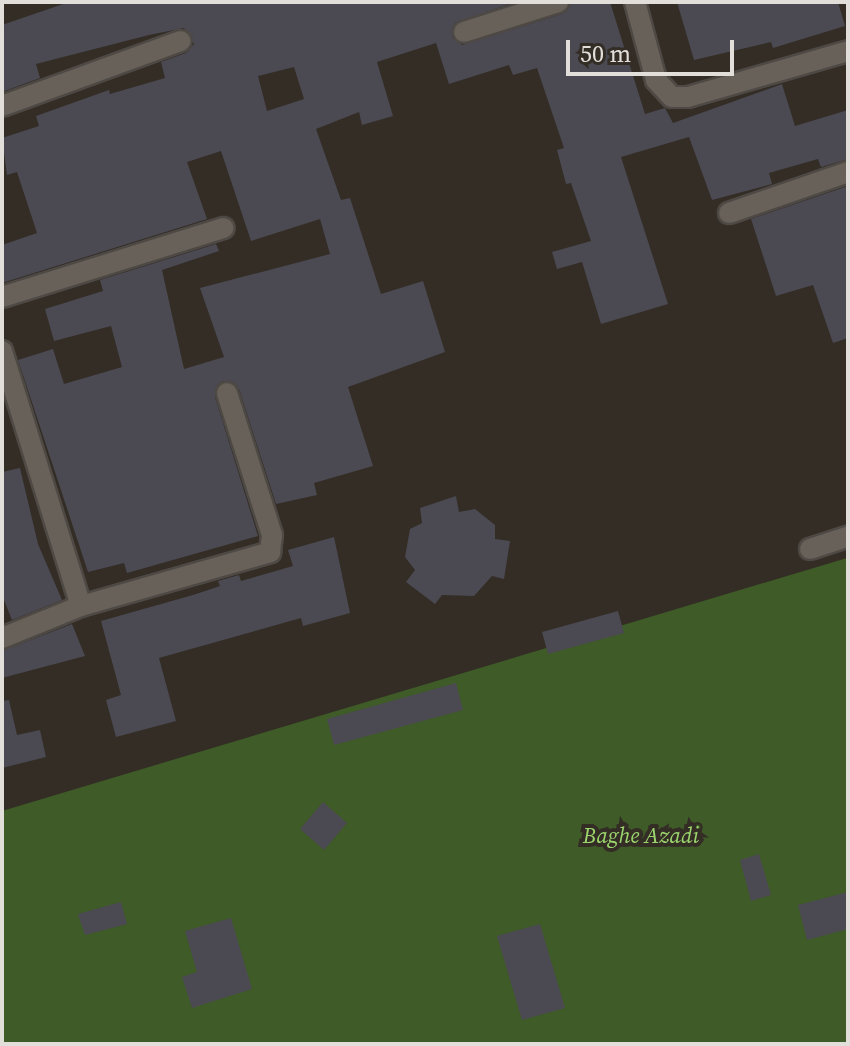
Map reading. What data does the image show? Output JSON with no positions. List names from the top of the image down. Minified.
{"parks":["Baghe Azadi"],"scale_bar":"50 m"}
